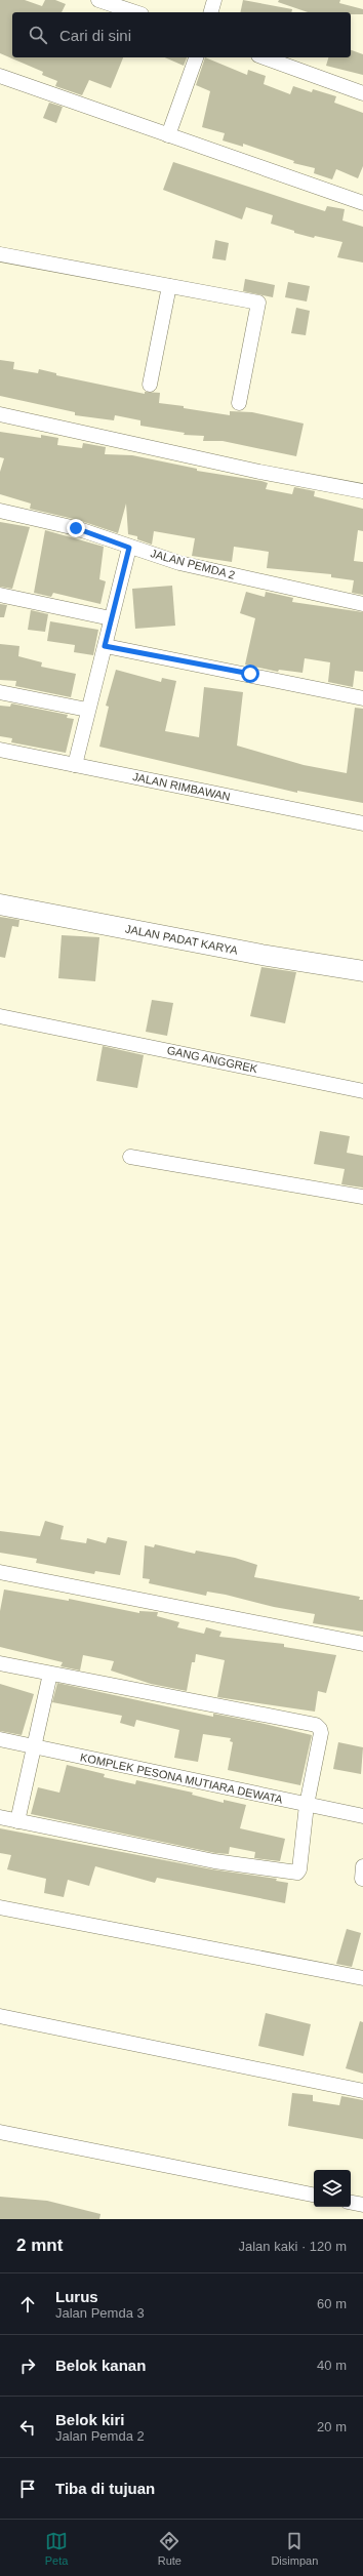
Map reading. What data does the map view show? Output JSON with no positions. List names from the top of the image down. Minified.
{"streets":{"street":["JALAN PEMDA 2","JALAN RIMBAWAN","JALAN PADAT KARYA","GANG ANGGREK","KOMPLEK PESONA MUTIARA DEWATA"]},"page":{"search":"Cari di sini","heading":["2 mnt","Jalan kaki · 120 m"],"list":[["Lurus","Jalan Pemda 3","60 m"],["Belok kanan","40 m"],["Belok kiri","Jalan Pemda 2","20 m"],"Tiba di tujuan"],"nav":["Peta","Rute","Disimpan"]}}
